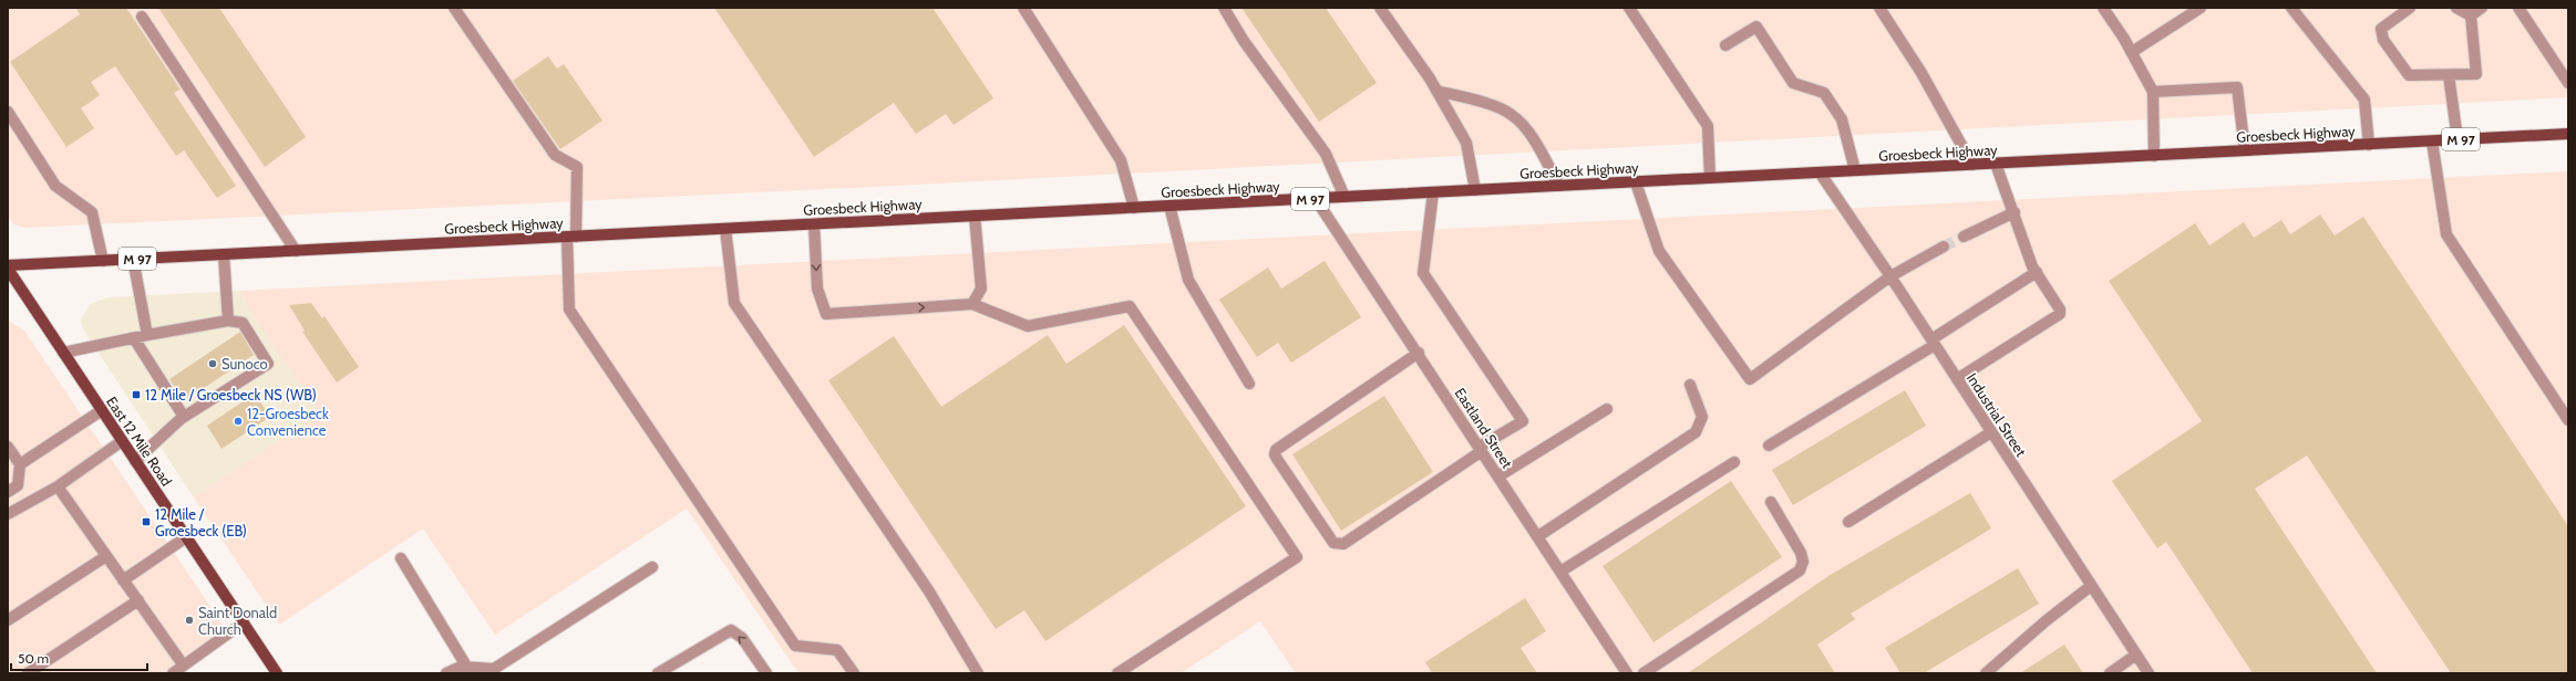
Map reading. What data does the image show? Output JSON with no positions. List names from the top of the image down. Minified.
{"streets":{"main road":["Groesbeck Highway","M 97","East 12 Mile Road"],"street":["Industrial Street","Eastland Street"]},"crossings":[["Groesbeck Highway","Industrial Street"],["Groesbeck Highway","Eastland Street"],["Groesbeck Highway","East 12 Mile Road"]],"places":{"other":["Sunoco","12-Groesbeck Convenience","Saint Donald Church"],"transit":["12 Mile / Groesbeck NS (WB)","12 Mile / Groesbeck (EB)"]},"scale_bar":"50 m"}
